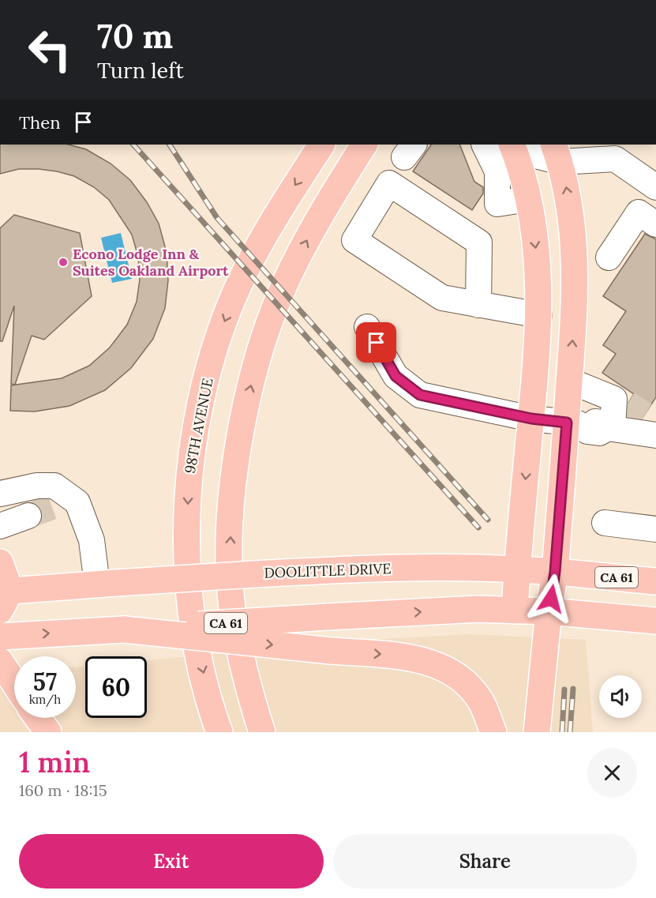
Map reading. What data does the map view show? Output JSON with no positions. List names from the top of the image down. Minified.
{"streets":{"main road":["98TH AVENUE","DOOLITTLE DRIVE","CA 61"]},"places":["Econo Lodge Inn & Suites Oakland Airport"],"page":{"turn":["70 m","Turn left"],"then":"Then","speed":"57 km/h","limit":"60","heading":["1 min","160 m · 18:15"],"buttons":["Exit","Share"]}}
